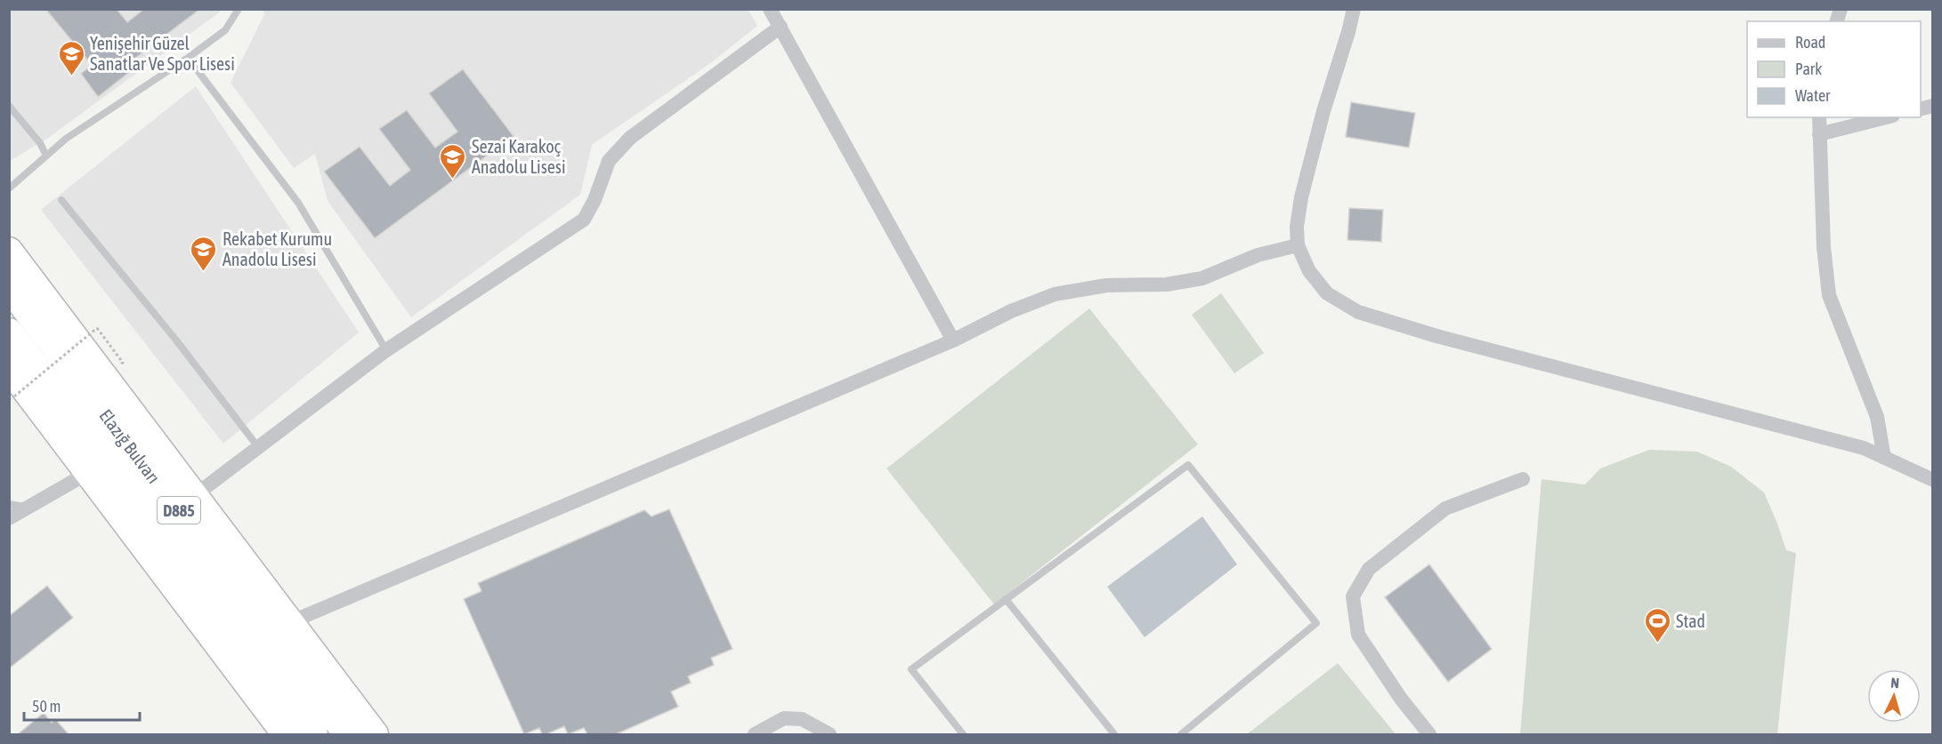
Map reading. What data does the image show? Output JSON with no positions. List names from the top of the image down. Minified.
{"streets":{"highway":["Elazığ Bulvarı","D885"]},"places":{"school or university":["Yenişehir Güzel Sanatlar Ve Spor Lisesi","Sezai Karakoç Anadolu Lisesi","Rekabet Kurumu Anadolu Lisesi"],"sports":["Stad"]},"legend":["Road","Park","Water"],"scale_bar":"50 m","north":"top"}
